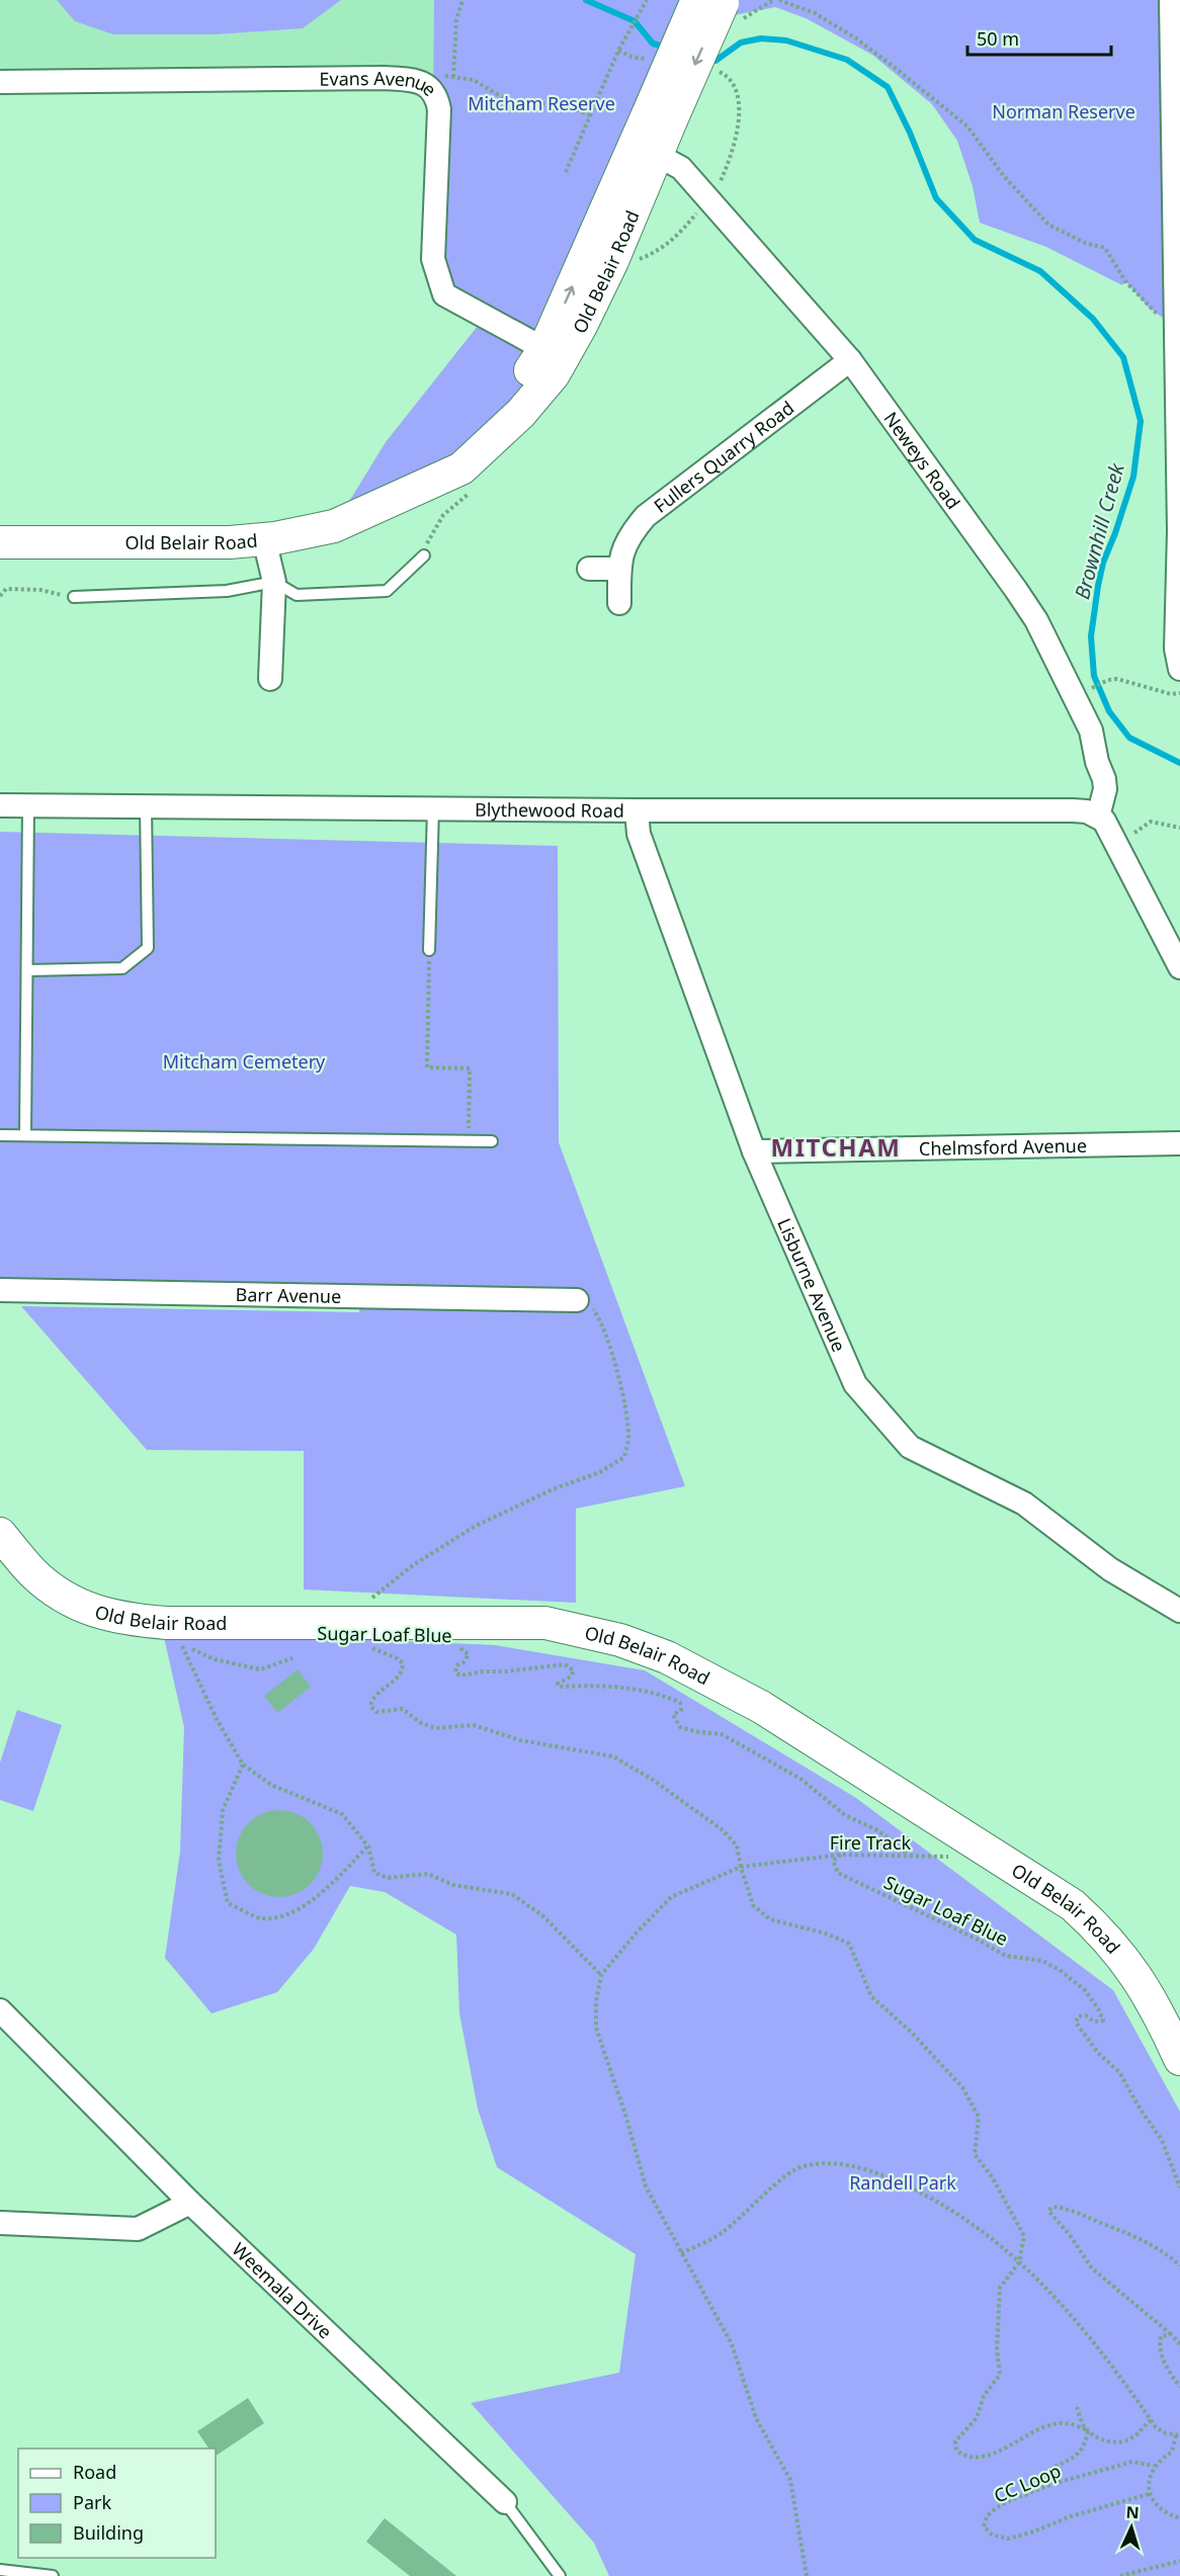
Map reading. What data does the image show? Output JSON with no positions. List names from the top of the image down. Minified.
{"streets":{"main road":["Old Belair Road"],"street":["Evans Avenue","Fullers Quarry Road","Neweys Road","Blythewood Road","Chelmsford Avenue","Lisburne Avenue","Barr Avenue","Weemala Drive"],"path":["Sugar Loaf Blue","Fire Track","CC Loop"]},"crossings":[["Evans Avenue","Old Belair Road"],["Old Belair Road","Neweys Road"],["Fullers Quarry Road","Neweys Road"],["Neweys Road","Blythewood Road"],["Blythewood Road","Lisburne Avenue"],["Chelmsford Avenue","Lisburne Avenue"],["Sugar Loaf Blue","Fire Track"]],"districts":["MITCHAM"],"water":["Brownhill Creek"],"parks":["Mitcham Reserve","Norman Reserve","Mitcham Cemetery","Randell Park"],"legend":["Road","Park","Building"],"scale_bar":"50 m","north":"top"}
